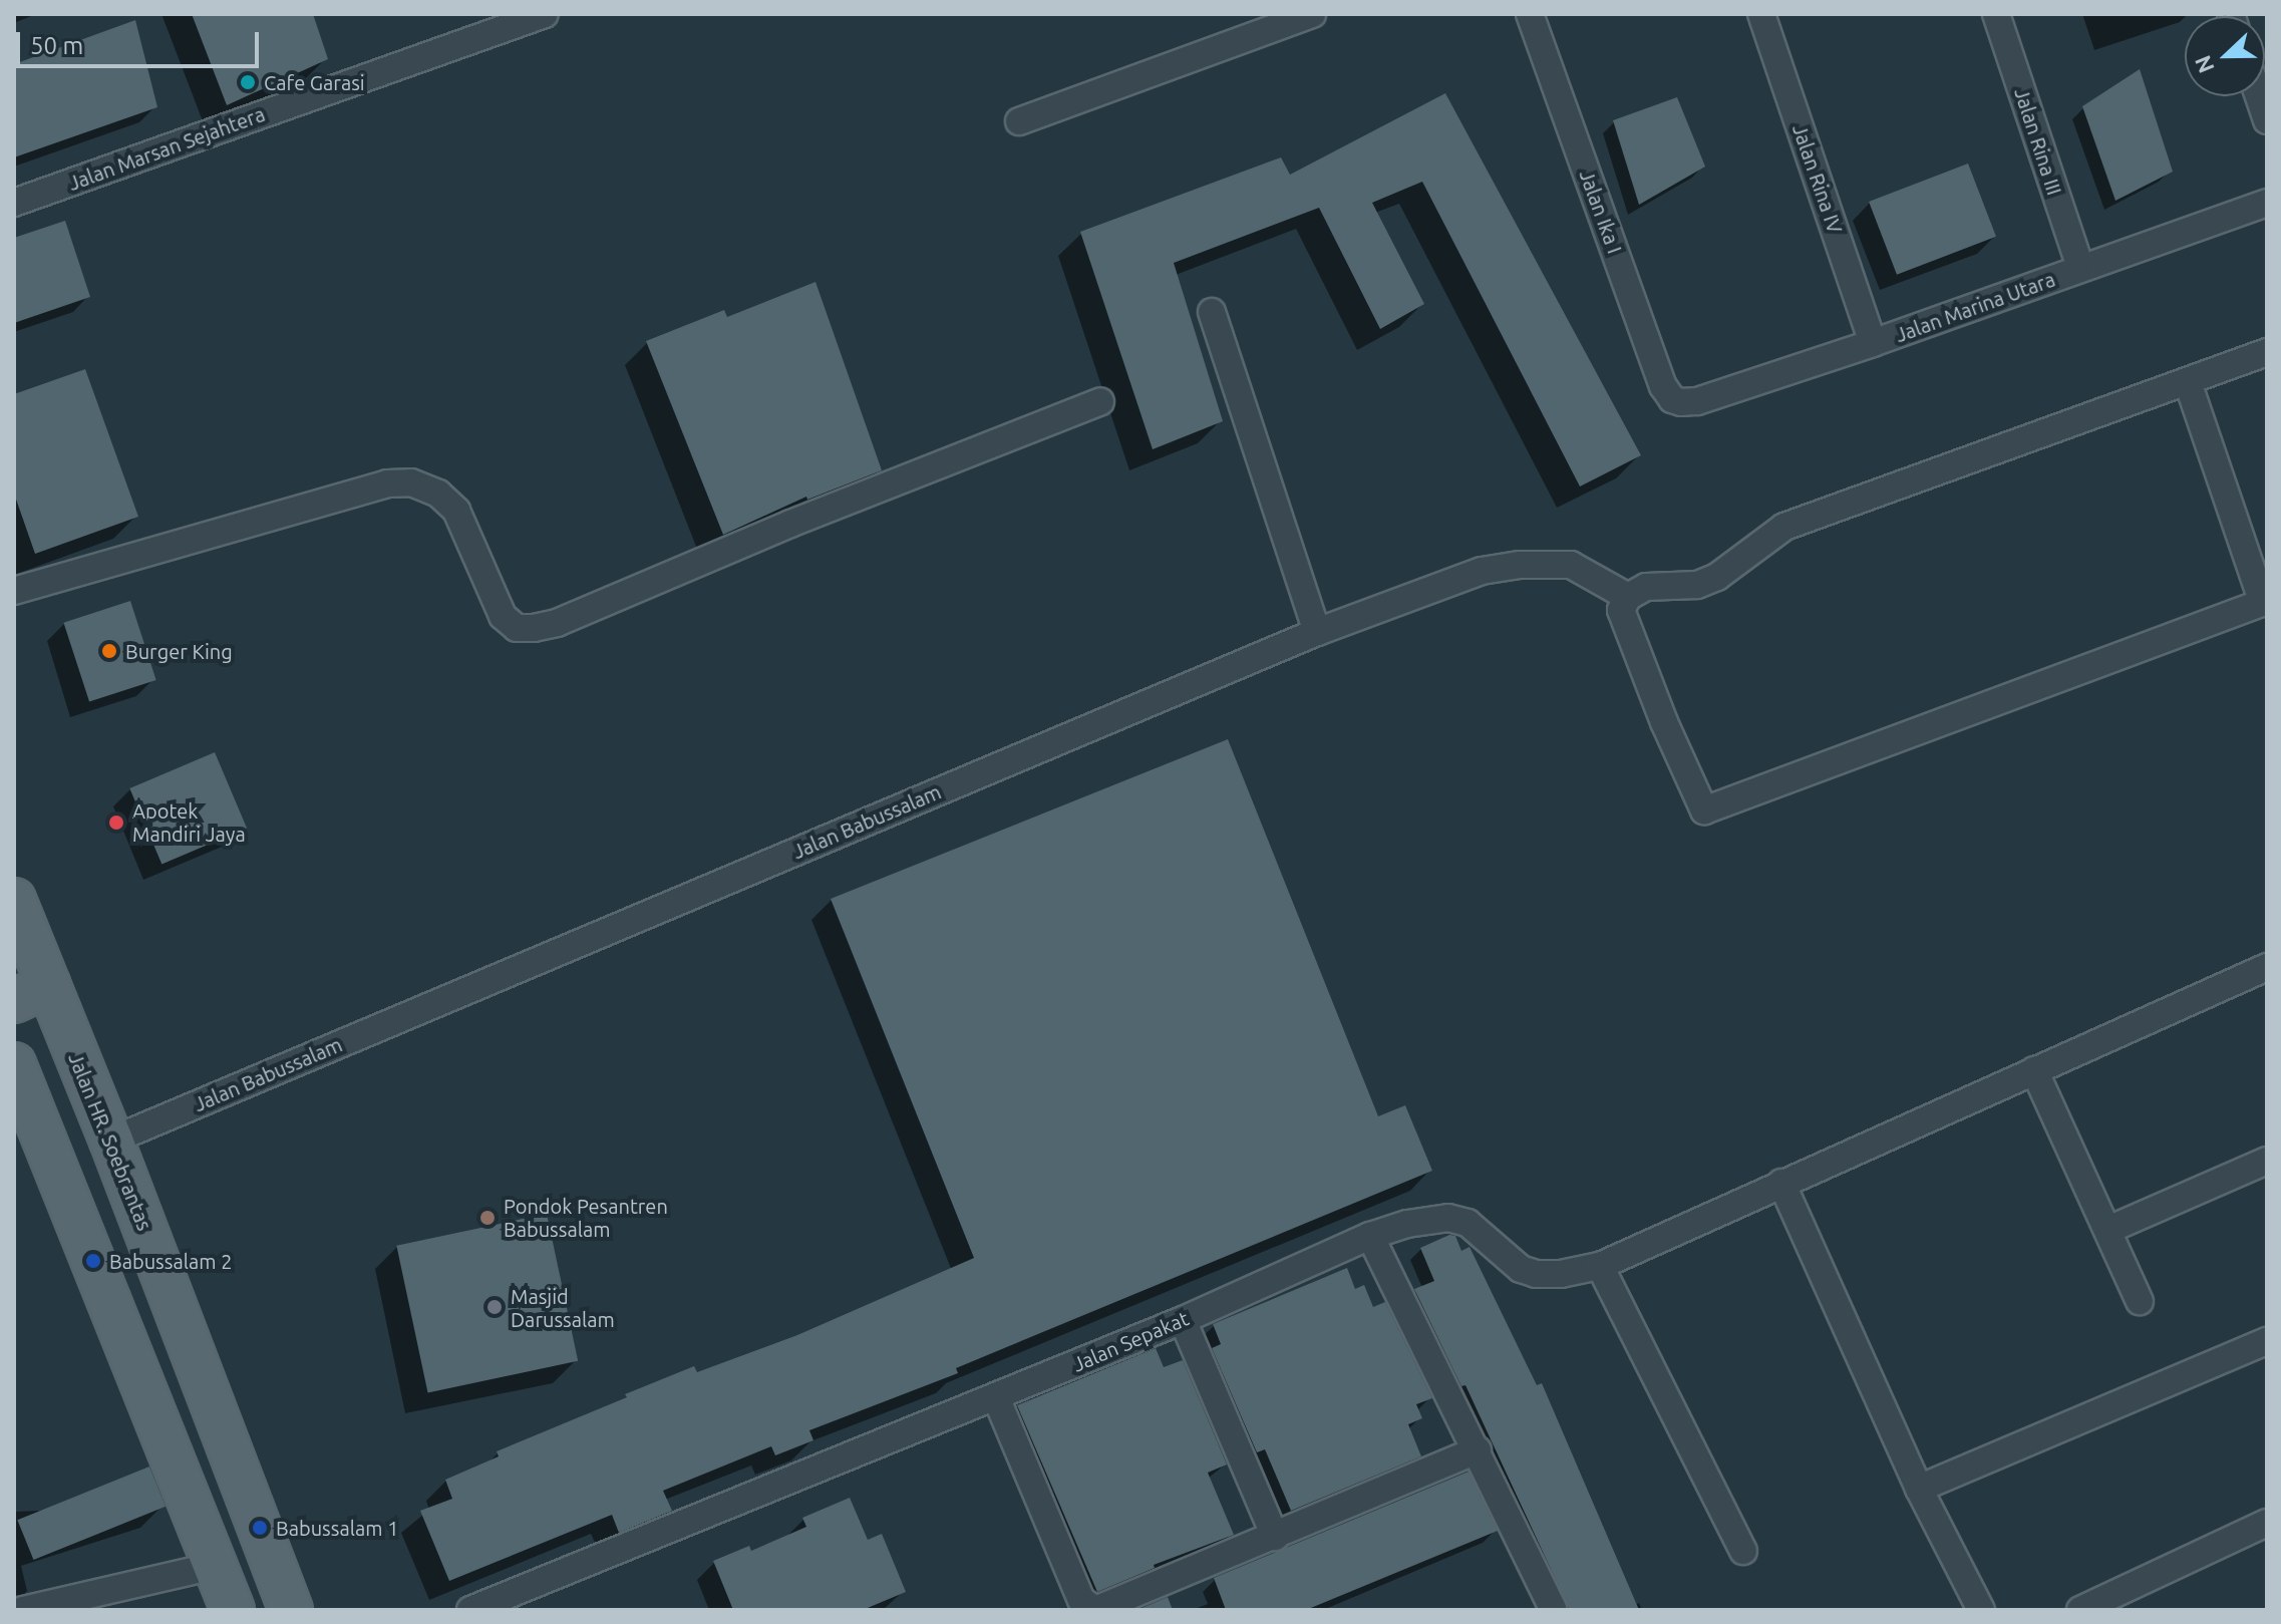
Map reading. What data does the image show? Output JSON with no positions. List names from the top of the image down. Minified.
{"streets":{"main road":["Jalan HR. Soebrantas"],"street":["Jalan Rina III","Jalan Marsan Sejahtera","Jalan Rina IV","Jalan Ika I","Jalan Marina Utara","Jalan Babussalam","Jalan Sepakat"]},"crossings":[["Jalan Rina III","Jalan Marina Utara"],["Jalan Rina IV","Jalan Marina Utara"],["Jalan Ika I","Jalan Marina Utara"],["Jalan Babussalam","Jalan HR. Soebrantas"]],"places":["Cafe Garasi","Burger King","Apotek Mandiri Jaya","Pondok Pesantren Babussalam","Babussalam 2","Masjid Darussalam","Babussalam 1"],"scale_bar":"50 m","north":"left"}
